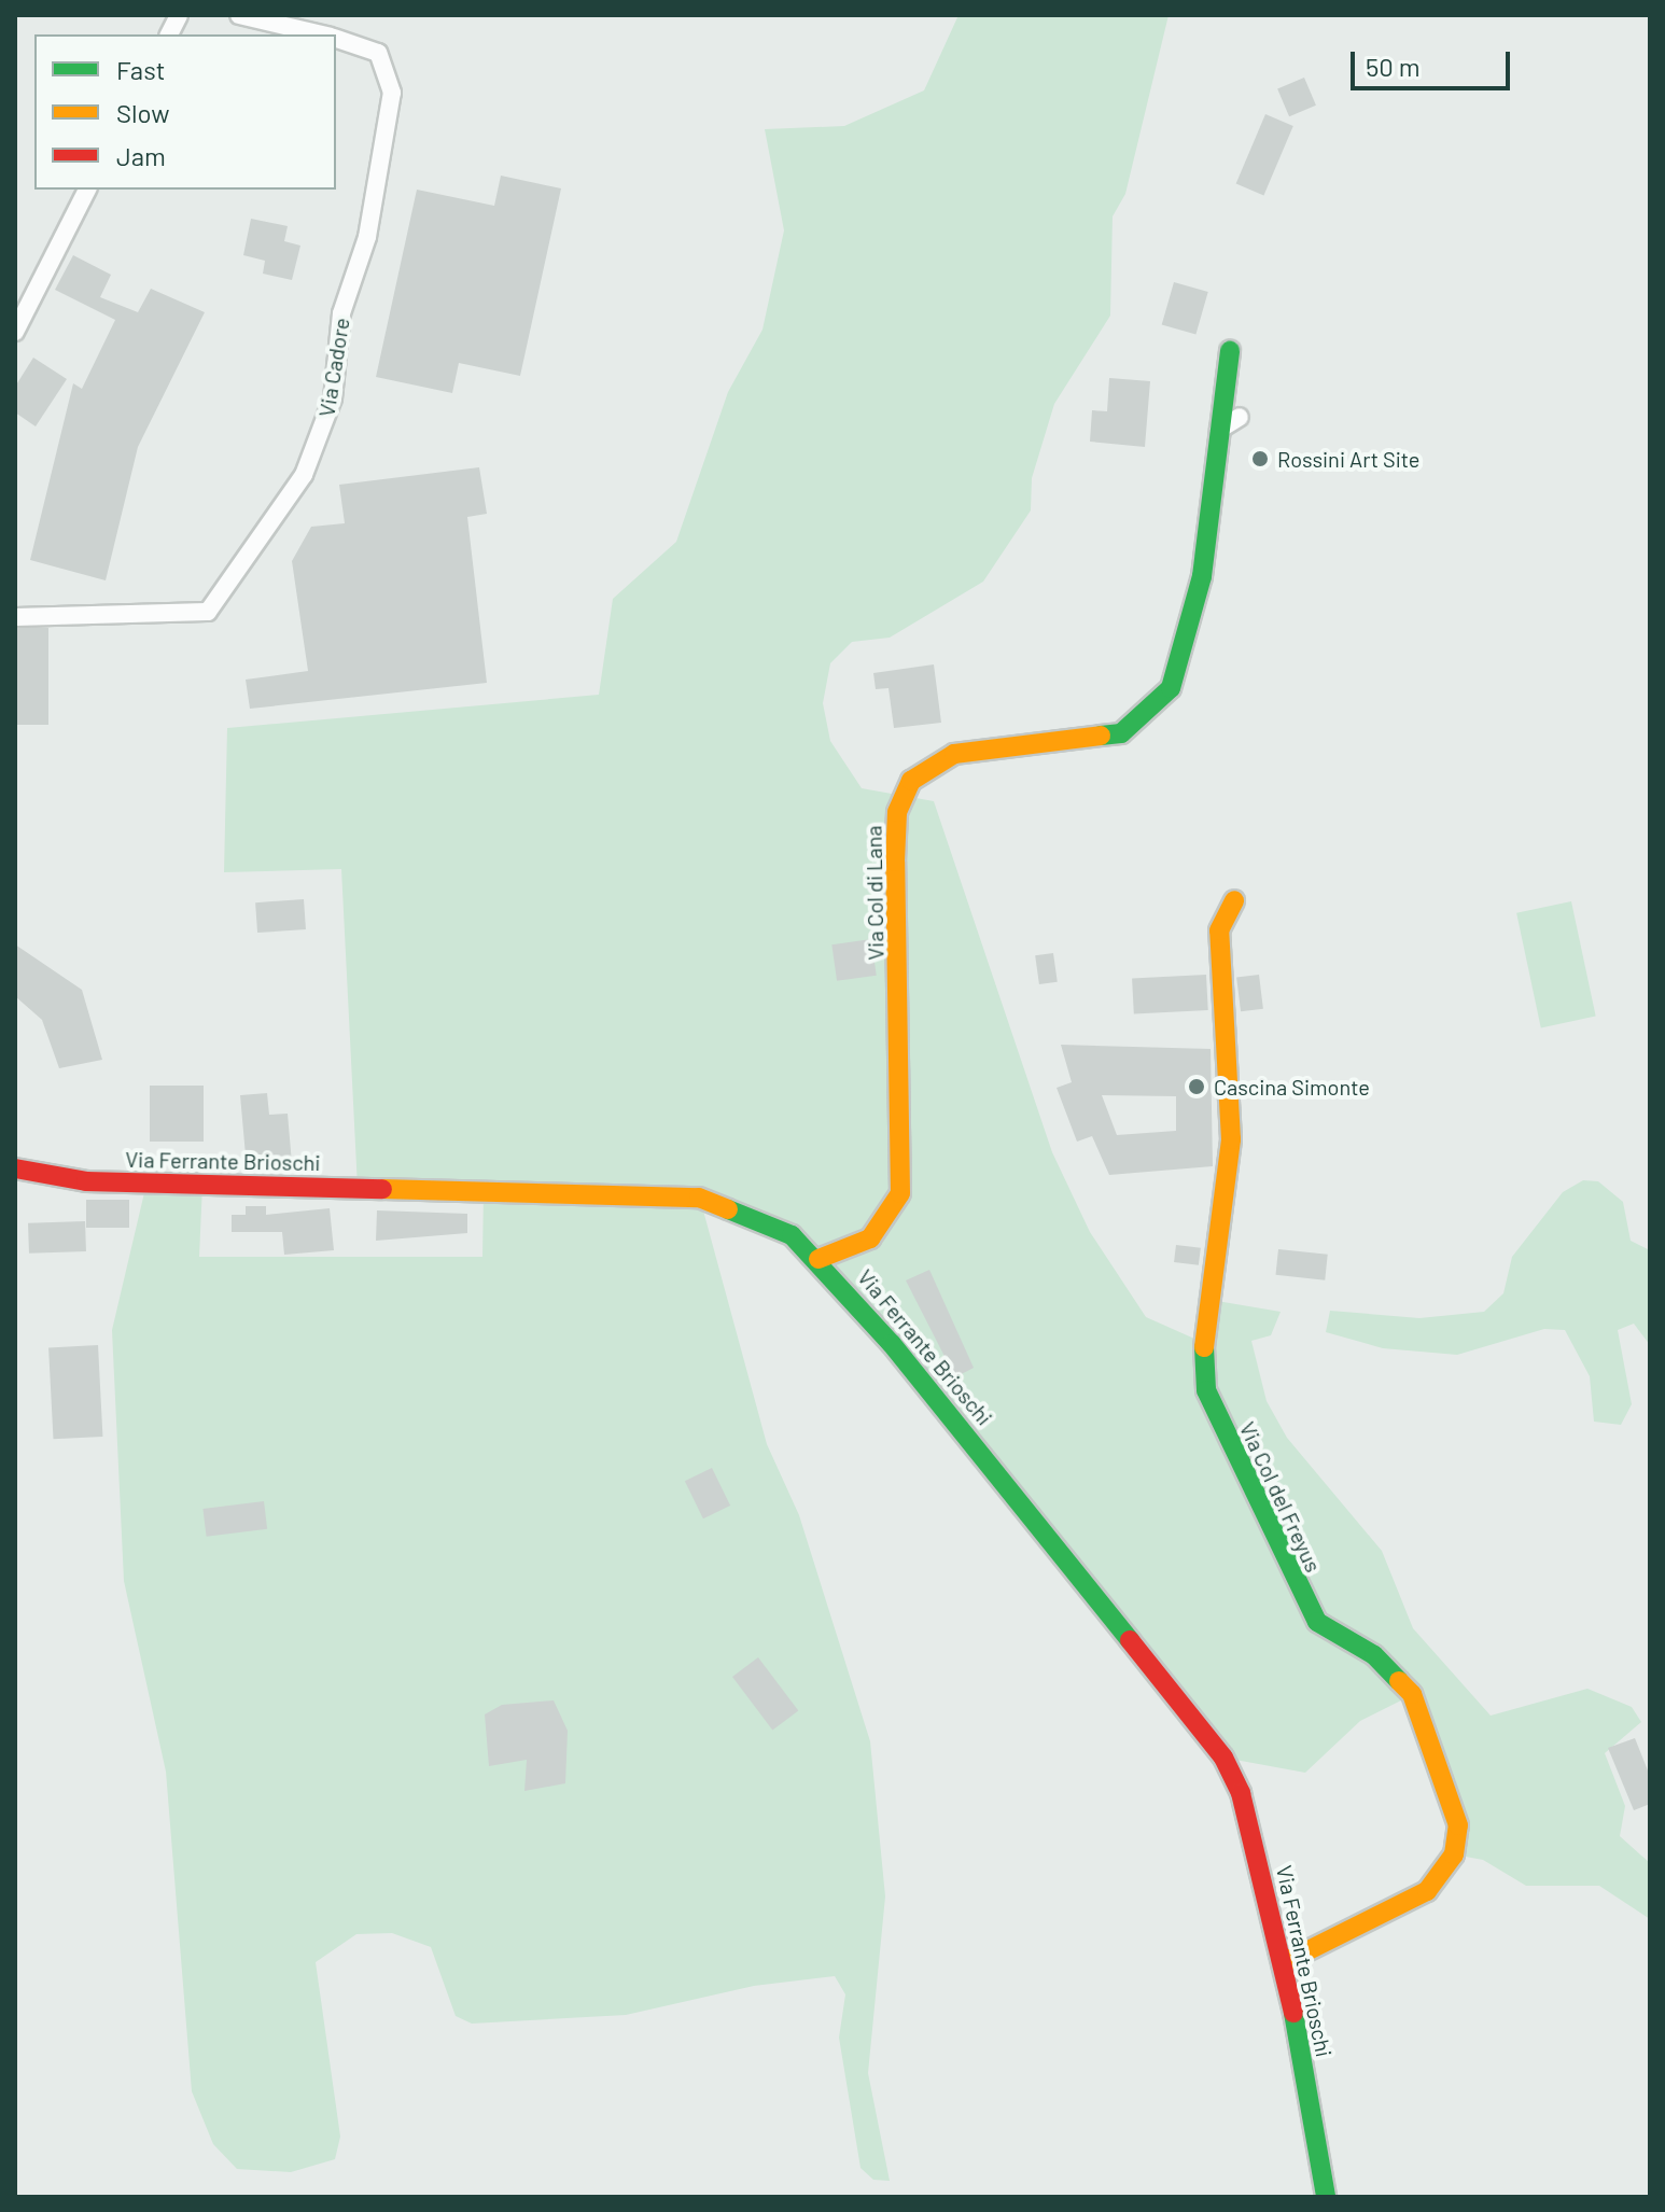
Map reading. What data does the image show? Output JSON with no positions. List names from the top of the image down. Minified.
{"streets":{"street":["Via Cadore","Via Col di Lana","Via Ferrante Brioschi","Via Col del Freyus"]},"crossings":[["Via Col di Lana","Via Ferrante Brioschi"],["Via Ferrante Brioschi","Via Col del Freyus"]],"places":["Rossini Art Site","Cascina Simonte"],"legend":["Fast","Slow","Jam"],"scale_bar":"50 m"}
